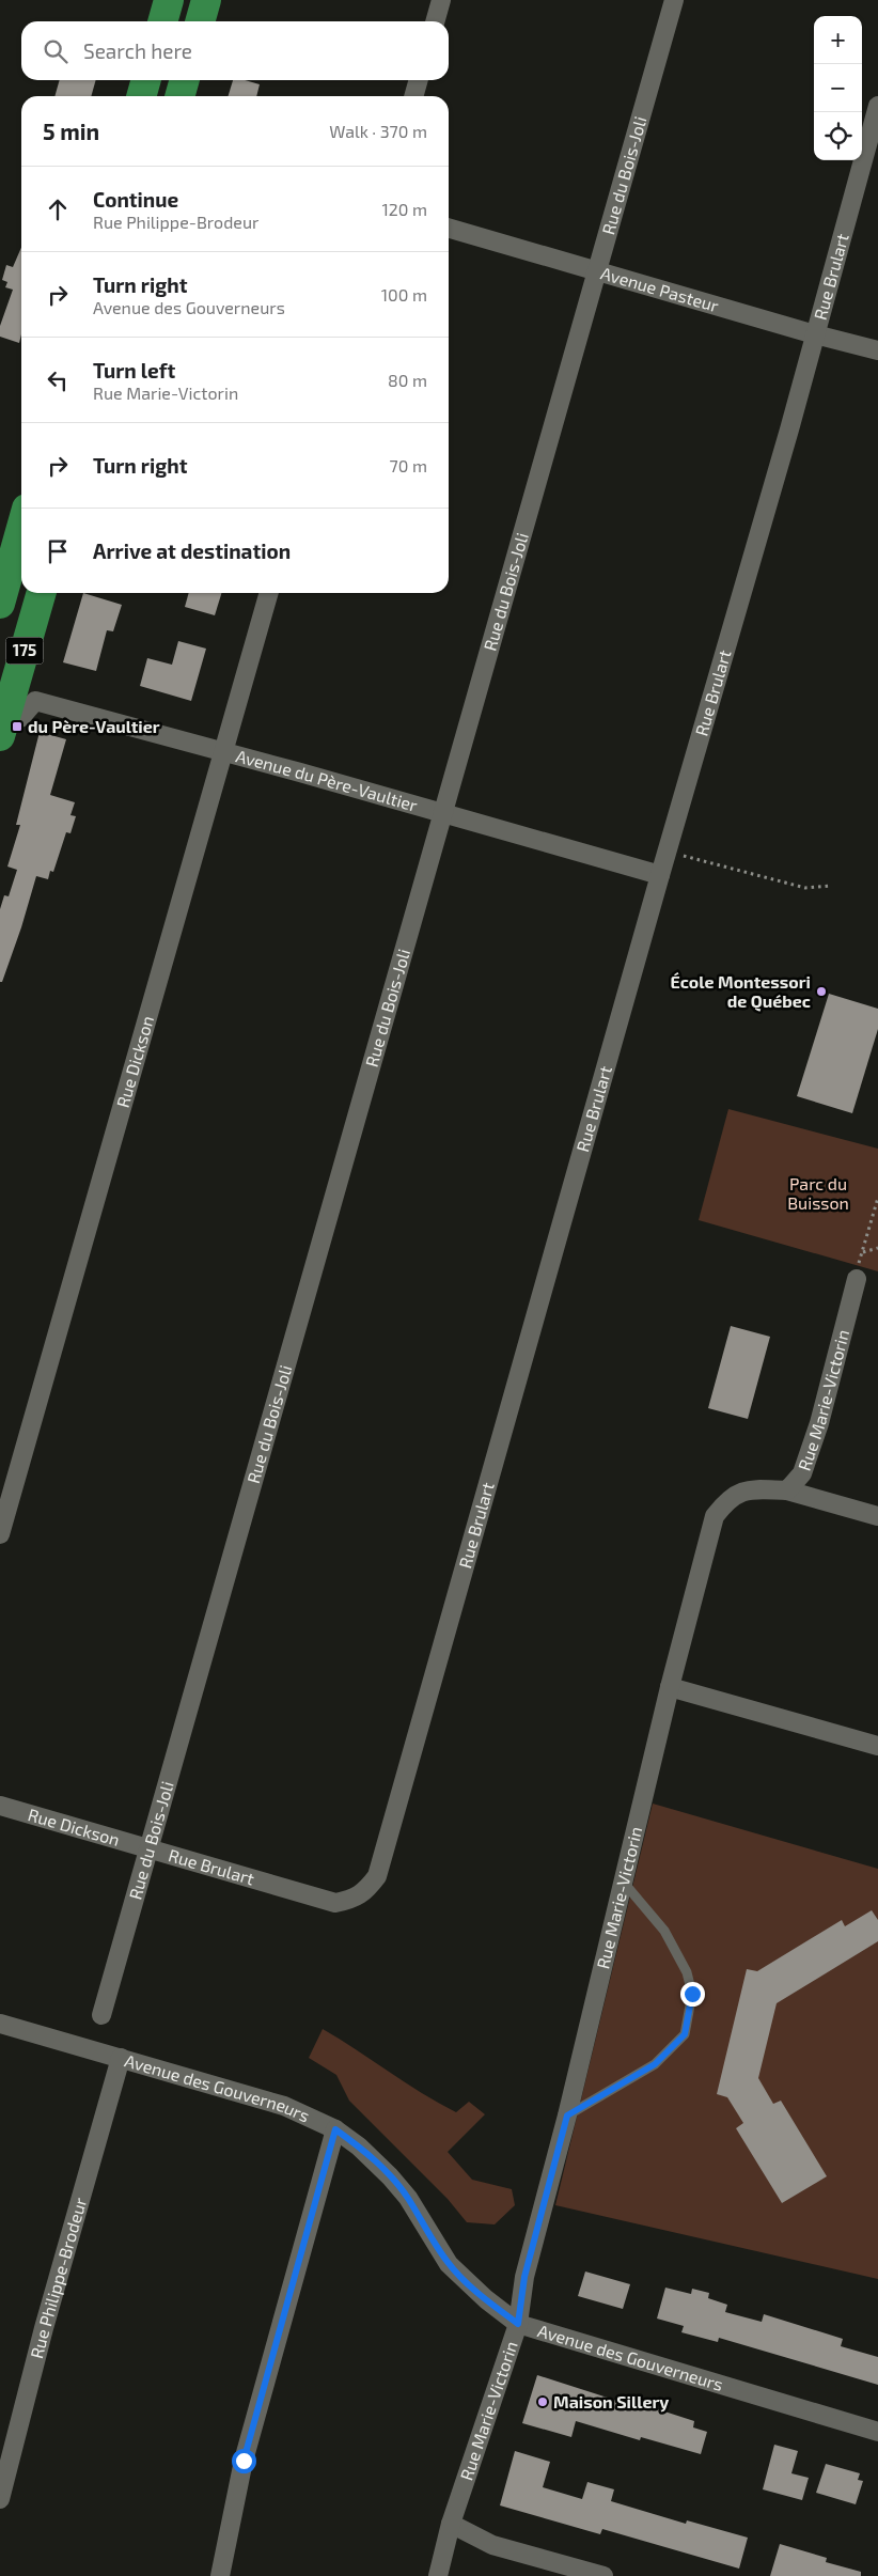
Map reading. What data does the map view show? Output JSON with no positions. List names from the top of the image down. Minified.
{"streets":{"main road":["175"],"street":["Rue du Bois-Joli","Rue Brulart","Avenue Pasteur","Avenue du Père-Vaultier","Rue Dickson","Rue Marie-Victorin","Avenue des Gouverneurs","Rue Philippe-Brodeur"]},"crossings":[["Rue du Bois-Joli","Rue Brulart"],["Rue du Bois-Joli","Avenue Pasteur"],["Rue du Bois-Joli","Avenue du Père-Vaultier"],["Rue du Bois-Joli","Rue Dickson"],["Rue Brulart","Avenue Pasteur"],["Rue Brulart","Avenue du Père-Vaultier"],["Rue Brulart","Rue Dickson"],["175","Avenue du Père-Vaultier"],["Avenue du Père-Vaultier","Rue Dickson"],["Rue Marie-Victorin","Avenue des Gouverneurs"],["Avenue des Gouverneurs","Rue Philippe-Brodeur"]],"parks":["Parc du Buisson"],"places":{"transit":["du Père-Vaultier"],"other":["École Montessori de Québec","Maison Sillery"]},"page":{"map_buttons":["+","−"],"search":"Search here","heading":["5 min","Walk · 370 m"],"list":[["Continue","Rue Philippe-Brodeur","120 m"],["Turn right","Avenue des Gouverneurs","100 m"],["Turn left","Rue Marie-Victorin","80 m"],["Turn right","70 m"],"Arrive at destination"]}}
